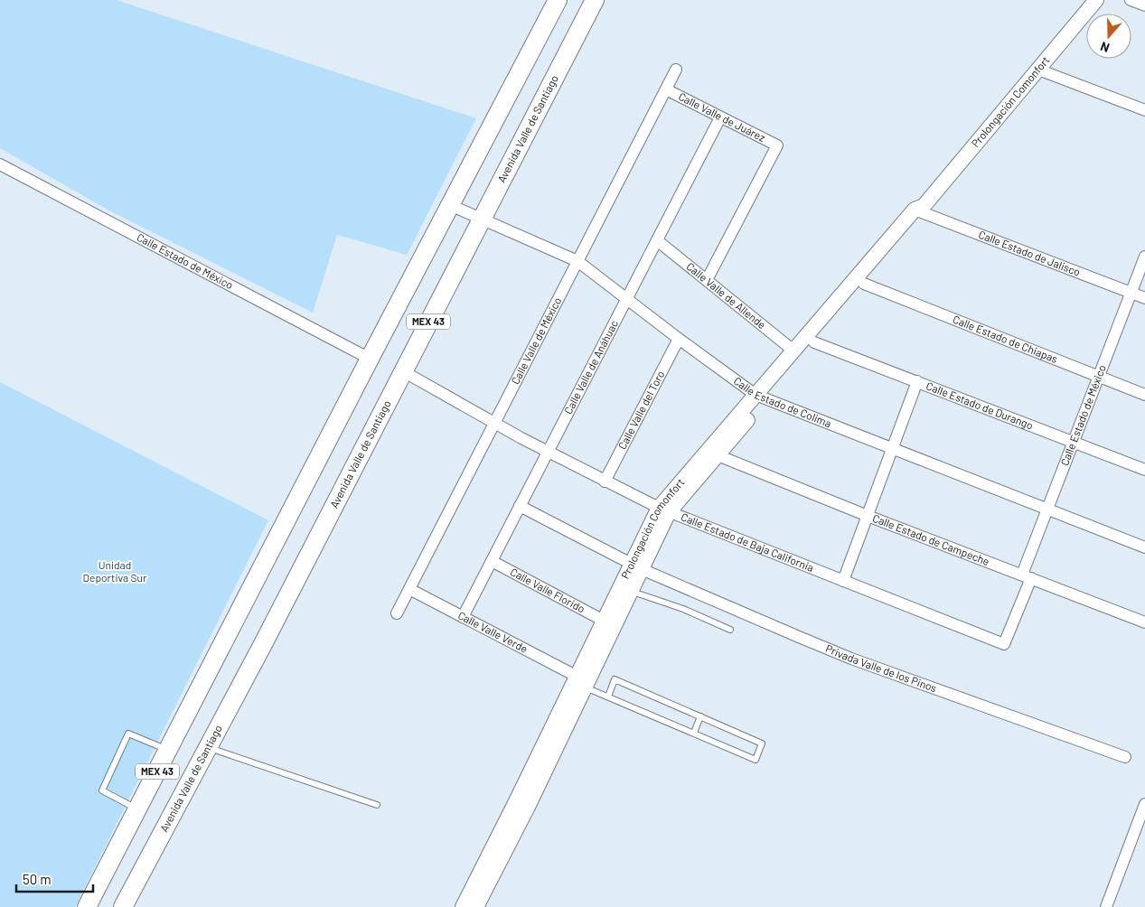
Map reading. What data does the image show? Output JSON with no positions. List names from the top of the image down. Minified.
{"streets":{"main road":["Avenida Valle de Santiago","MEX 43"],"street":["Prolongación Comonfort","Calle Valle de Juárez","Calle Estado de Jalisco","Calle Estado de México","Calle Valle de Allende","Calle Estado de Chiapas","Calle Valle de México","Calle Valle de Anáhuac","Calle Estado de Colima","Calle Estado de Durango","Calle Valle del Toro","Calle Estado de Campeche","Calle Estado de Baja California","Calle Valle Florido","Calle Valle Verde","Privada Valle de los Pinos"]},"crossings":[["Prolongación Comonfort","Calle Estado de Jalisco"],["Prolongación Comonfort","Calle Valle de Allende"],["Prolongación Comonfort","Calle Estado de Chiapas"],["Prolongación Comonfort","Calle Estado de Colima"],["Prolongación Comonfort","Calle Estado de Durango"],["Prolongación Comonfort","Calle Estado de Campeche"],["Prolongación Comonfort","Calle Estado de Baja California"],["Prolongación Comonfort","Calle Valle Florido"],["Prolongación Comonfort","Calle Valle Verde"],["Prolongación Comonfort","Privada Valle de los Pinos"],["Calle Valle de Juárez","Calle Valle de Allende"],["Calle Valle de Juárez","Calle Valle de México"],["Calle Valle de Juárez","Calle Valle de Anáhuac"],["Avenida Valle de Santiago","Calle Estado de Colima"],["Avenida Valle de Santiago","Calle Estado de Baja California"],["Calle Estado de Jalisco","Calle Estado de México"],["Calle Estado de México","MEX 43"],["Calle Estado de México","Calle Estado de Chiapas"],["Calle Estado de México","Calle Estado de Colima"],["Calle Estado de México","Calle Estado de Durango"],["Calle Estado de México","Calle Estado de Campeche"],["Calle Estado de México","Calle Estado de Baja California"],["Calle Valle de Allende","Calle Valle de Anáhuac"],["MEX 43","Calle Estado de Colima"],["Calle Valle de México","Calle Estado de Colima"],["Calle Valle de México","Calle Estado de Baja California"],["Calle Valle de México","Calle Valle Verde"],["Calle Valle de Anáhuac","Calle Estado de Colima"],["Calle Valle de Anáhuac","Calle Estado de Baja California"],["Calle Valle de Anáhuac","Calle Valle Florido"],["Calle Valle de Anáhuac","Calle Valle Verde"],["Calle Valle de Anáhuac","Privada Valle de los Pinos"],["Calle Estado de Colima","Calle Valle del Toro"],["Calle Valle del Toro","Calle Estado de Baja California"]],"parks":["Unidad Deportiva Sur"],"scale_bar":"50 m","north":"bottom"}
